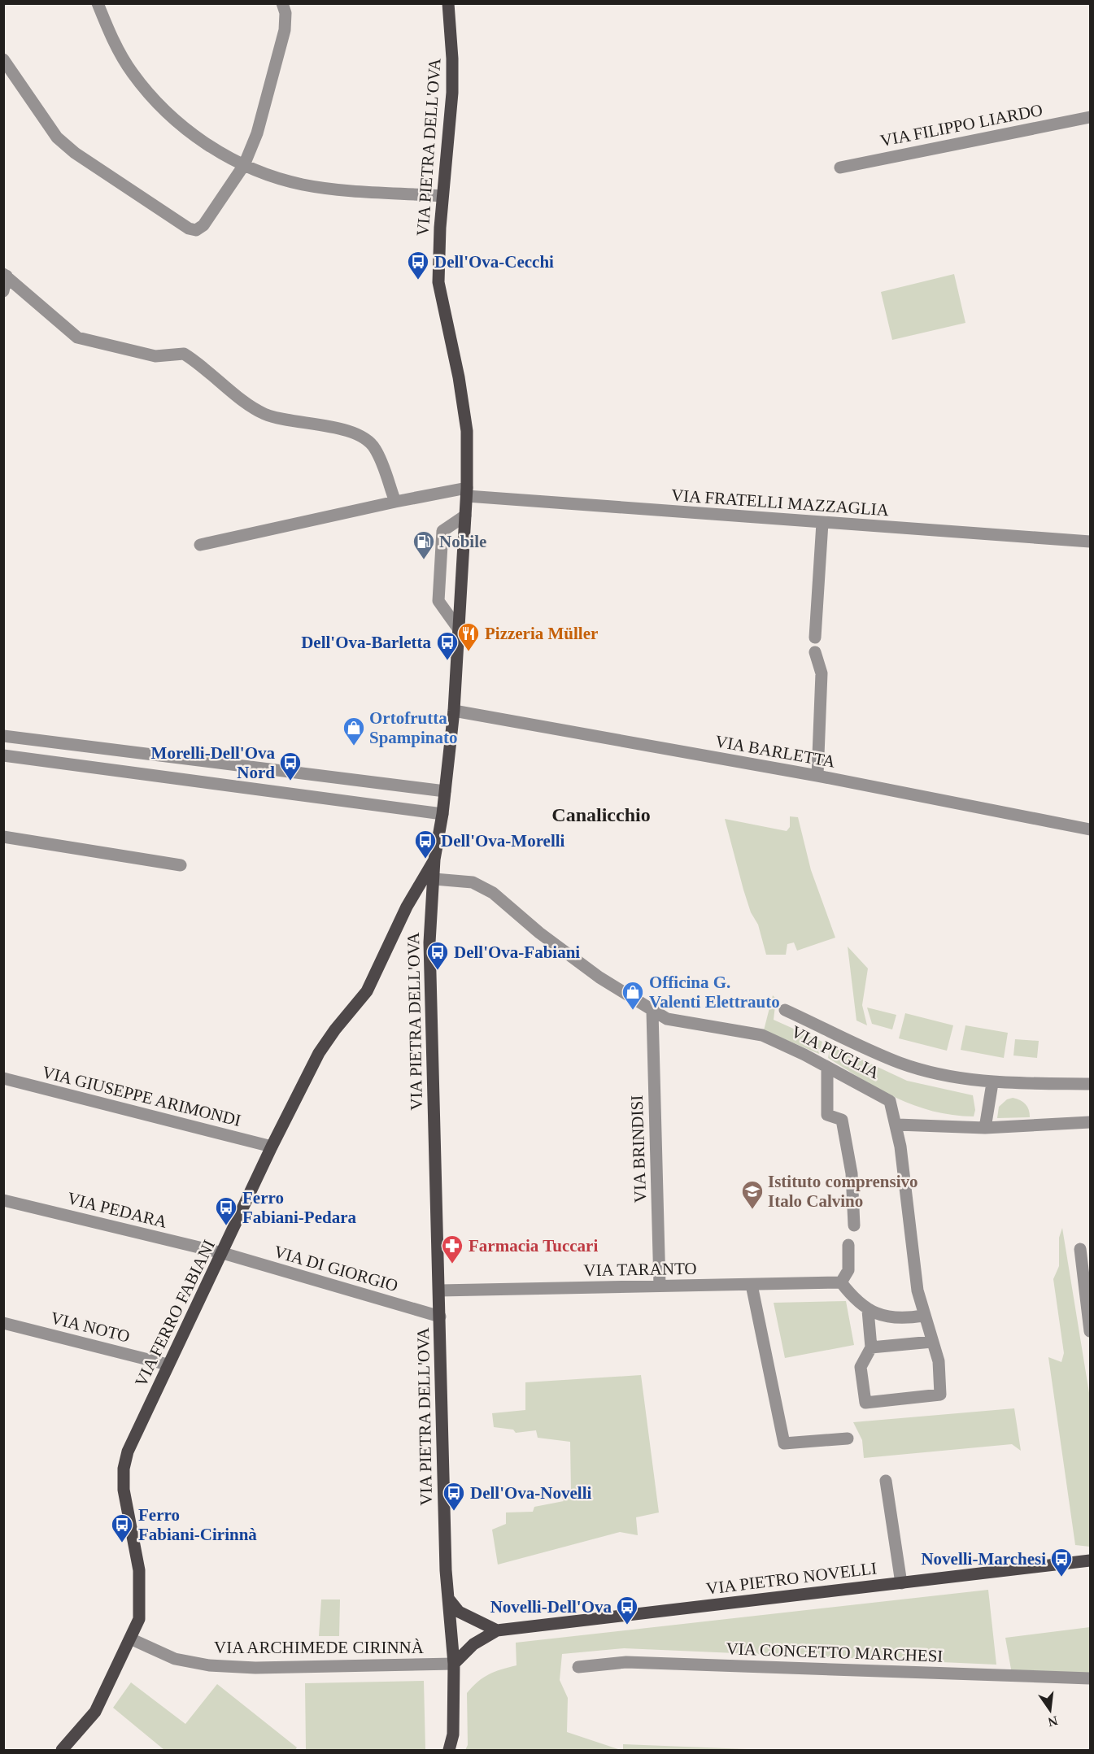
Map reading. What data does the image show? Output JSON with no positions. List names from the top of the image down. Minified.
{"streets":{"main road":["VIA PIETRA DELL'OVA","VIA FERRO FABIANI","VIA PIETRO NOVELLI"],"street":["VIA FILIPPO LIARDO","VIA FRATELLI MAZZAGLIA","VIA BARLETTA","VIA PUGLIA","VIA GIUSEPPE ARIMONDI","VIA BRINDISI","VIA PEDARA","VIA DI GIORGIO","VIA TARANTO","VIA NOTO","VIA ARCHIMEDE CIRINNÀ","VIA CONCETTO MARCHESI"]},"crossings":[["VIA PIETRA DELL'OVA","VIA FRATELLI MAZZAGLIA"],["VIA PIETRA DELL'OVA","VIA BARLETTA"],["VIA PIETRA DELL'OVA","VIA PUGLIA"],["VIA PIETRA DELL'OVA","VIA DI GIORGIO"],["VIA PIETRA DELL'OVA","VIA TARANTO"],["VIA PIETRA DELL'OVA","VIA FERRO FABIANI"],["VIA PIETRA DELL'OVA","VIA ARCHIMEDE CIRINNÀ"],["VIA PUGLIA","VIA BRINDISI"],["VIA GIUSEPPE ARIMONDI","VIA FERRO FABIANI"],["VIA BRINDISI","VIA TARANTO"],["VIA PEDARA","VIA DI GIORGIO"],["VIA PEDARA","VIA FERRO FABIANI"],["VIA DI GIORGIO","VIA FERRO FABIANI"],["VIA FERRO FABIANI","VIA NOTO"],["VIA FERRO FABIANI","VIA ARCHIMEDE CIRINNÀ"]],"districts":["Canalicchio"],"places":{"bus stop":["Dell'Ova-Cecchi","Dell'Ova-Barletta","Morelli-Dell'Ova Nord","Dell'Ova-Morelli","Dell'Ova-Fabiani","Ferro Fabiani-Pedara","Dell'Ova-Novelli","Ferro Fabiani-Cirinnà","Novelli-Marchesi","Novelli-Dell'Ova"],"fuel station":["Nobile"],"restaurant":["Pizzeria Müller"],"shop":["Ortofrutta Spampinato","Officina G. Valenti Elettrauto"],"school or university":["Istituto comprensivo Italo Calvino"],"pharmacy":["Farmacia Tuccari"]},"north":"bottom"}
